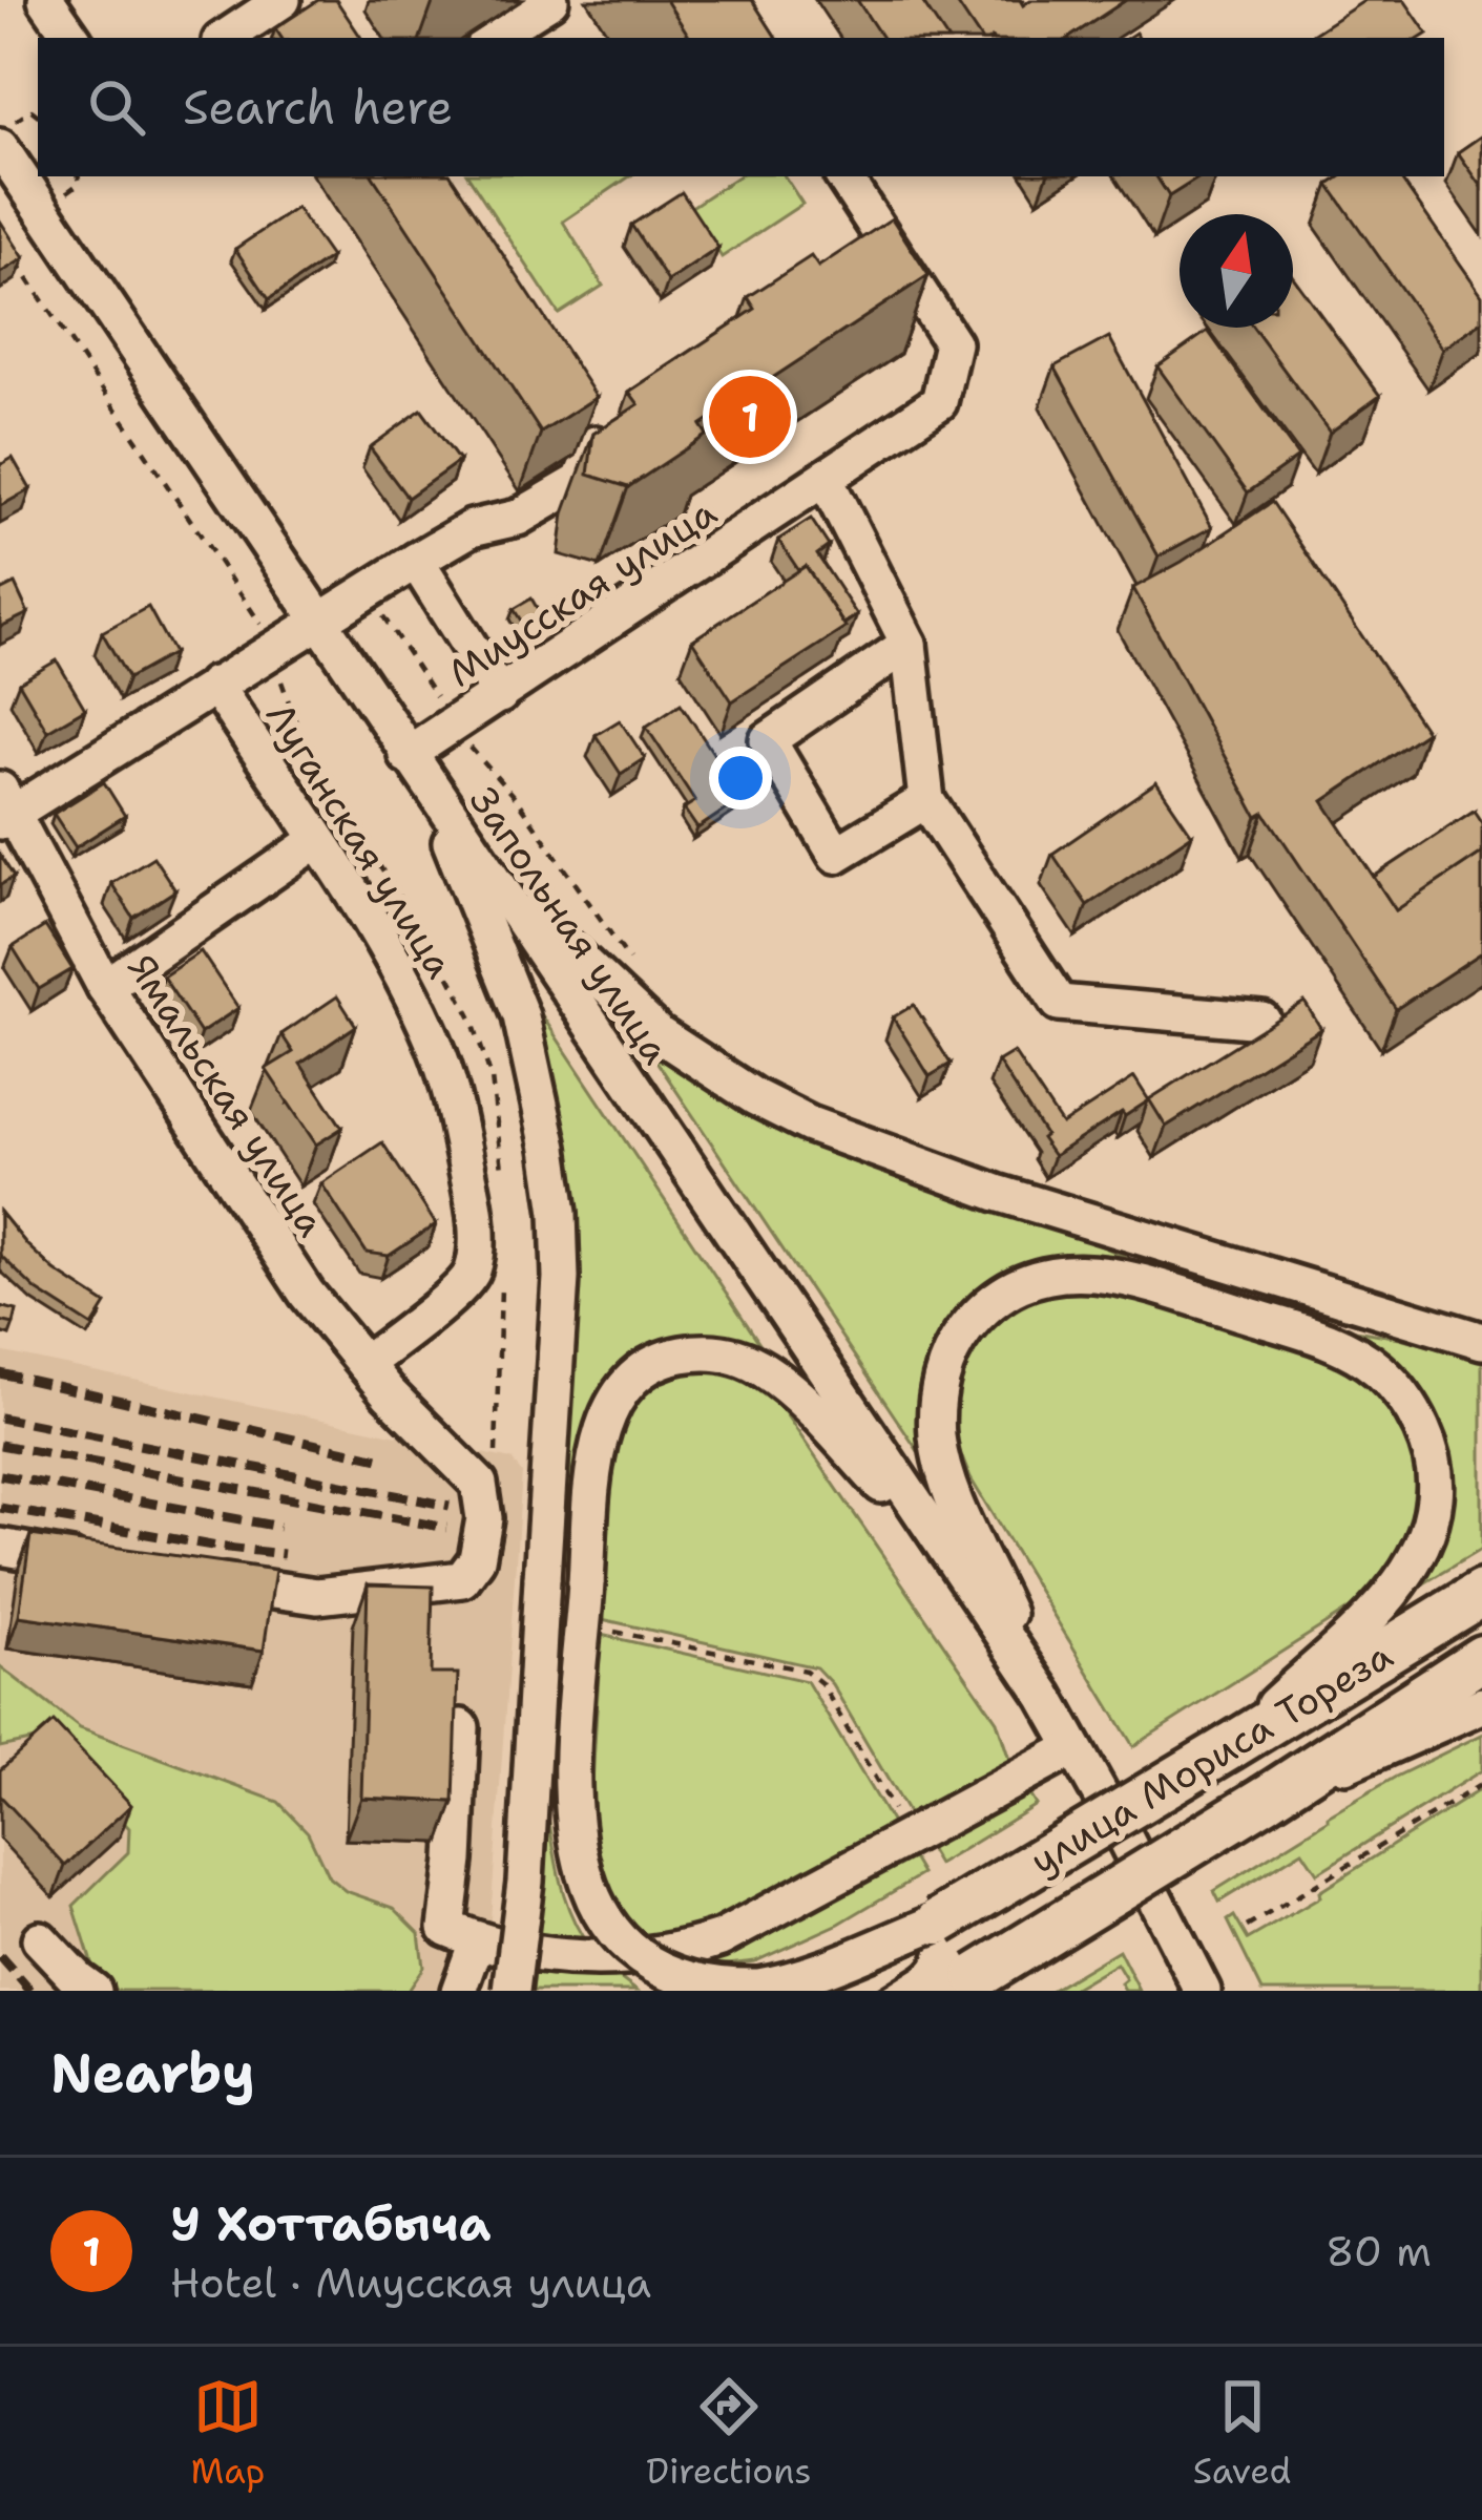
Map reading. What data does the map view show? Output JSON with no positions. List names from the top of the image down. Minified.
{"streets":{"main road":["улица Мориса Тореза"],"street":["Миусская улица","Луганская улица","Запольная улица","Ямальская улица"]},"crossings":[["Миусская улица","Запольная улица"],["Луганская улица","Ямальская улица"]],"north":"top","page":{"search":"Search here","pins":"1","heading":"Nearby","list":[{"mark":"1","name":"У Хоттабыча","note":"Hotel · Миусская улица","value":"80 m"}],"nav":["Map","Directions","Saved"]}}
